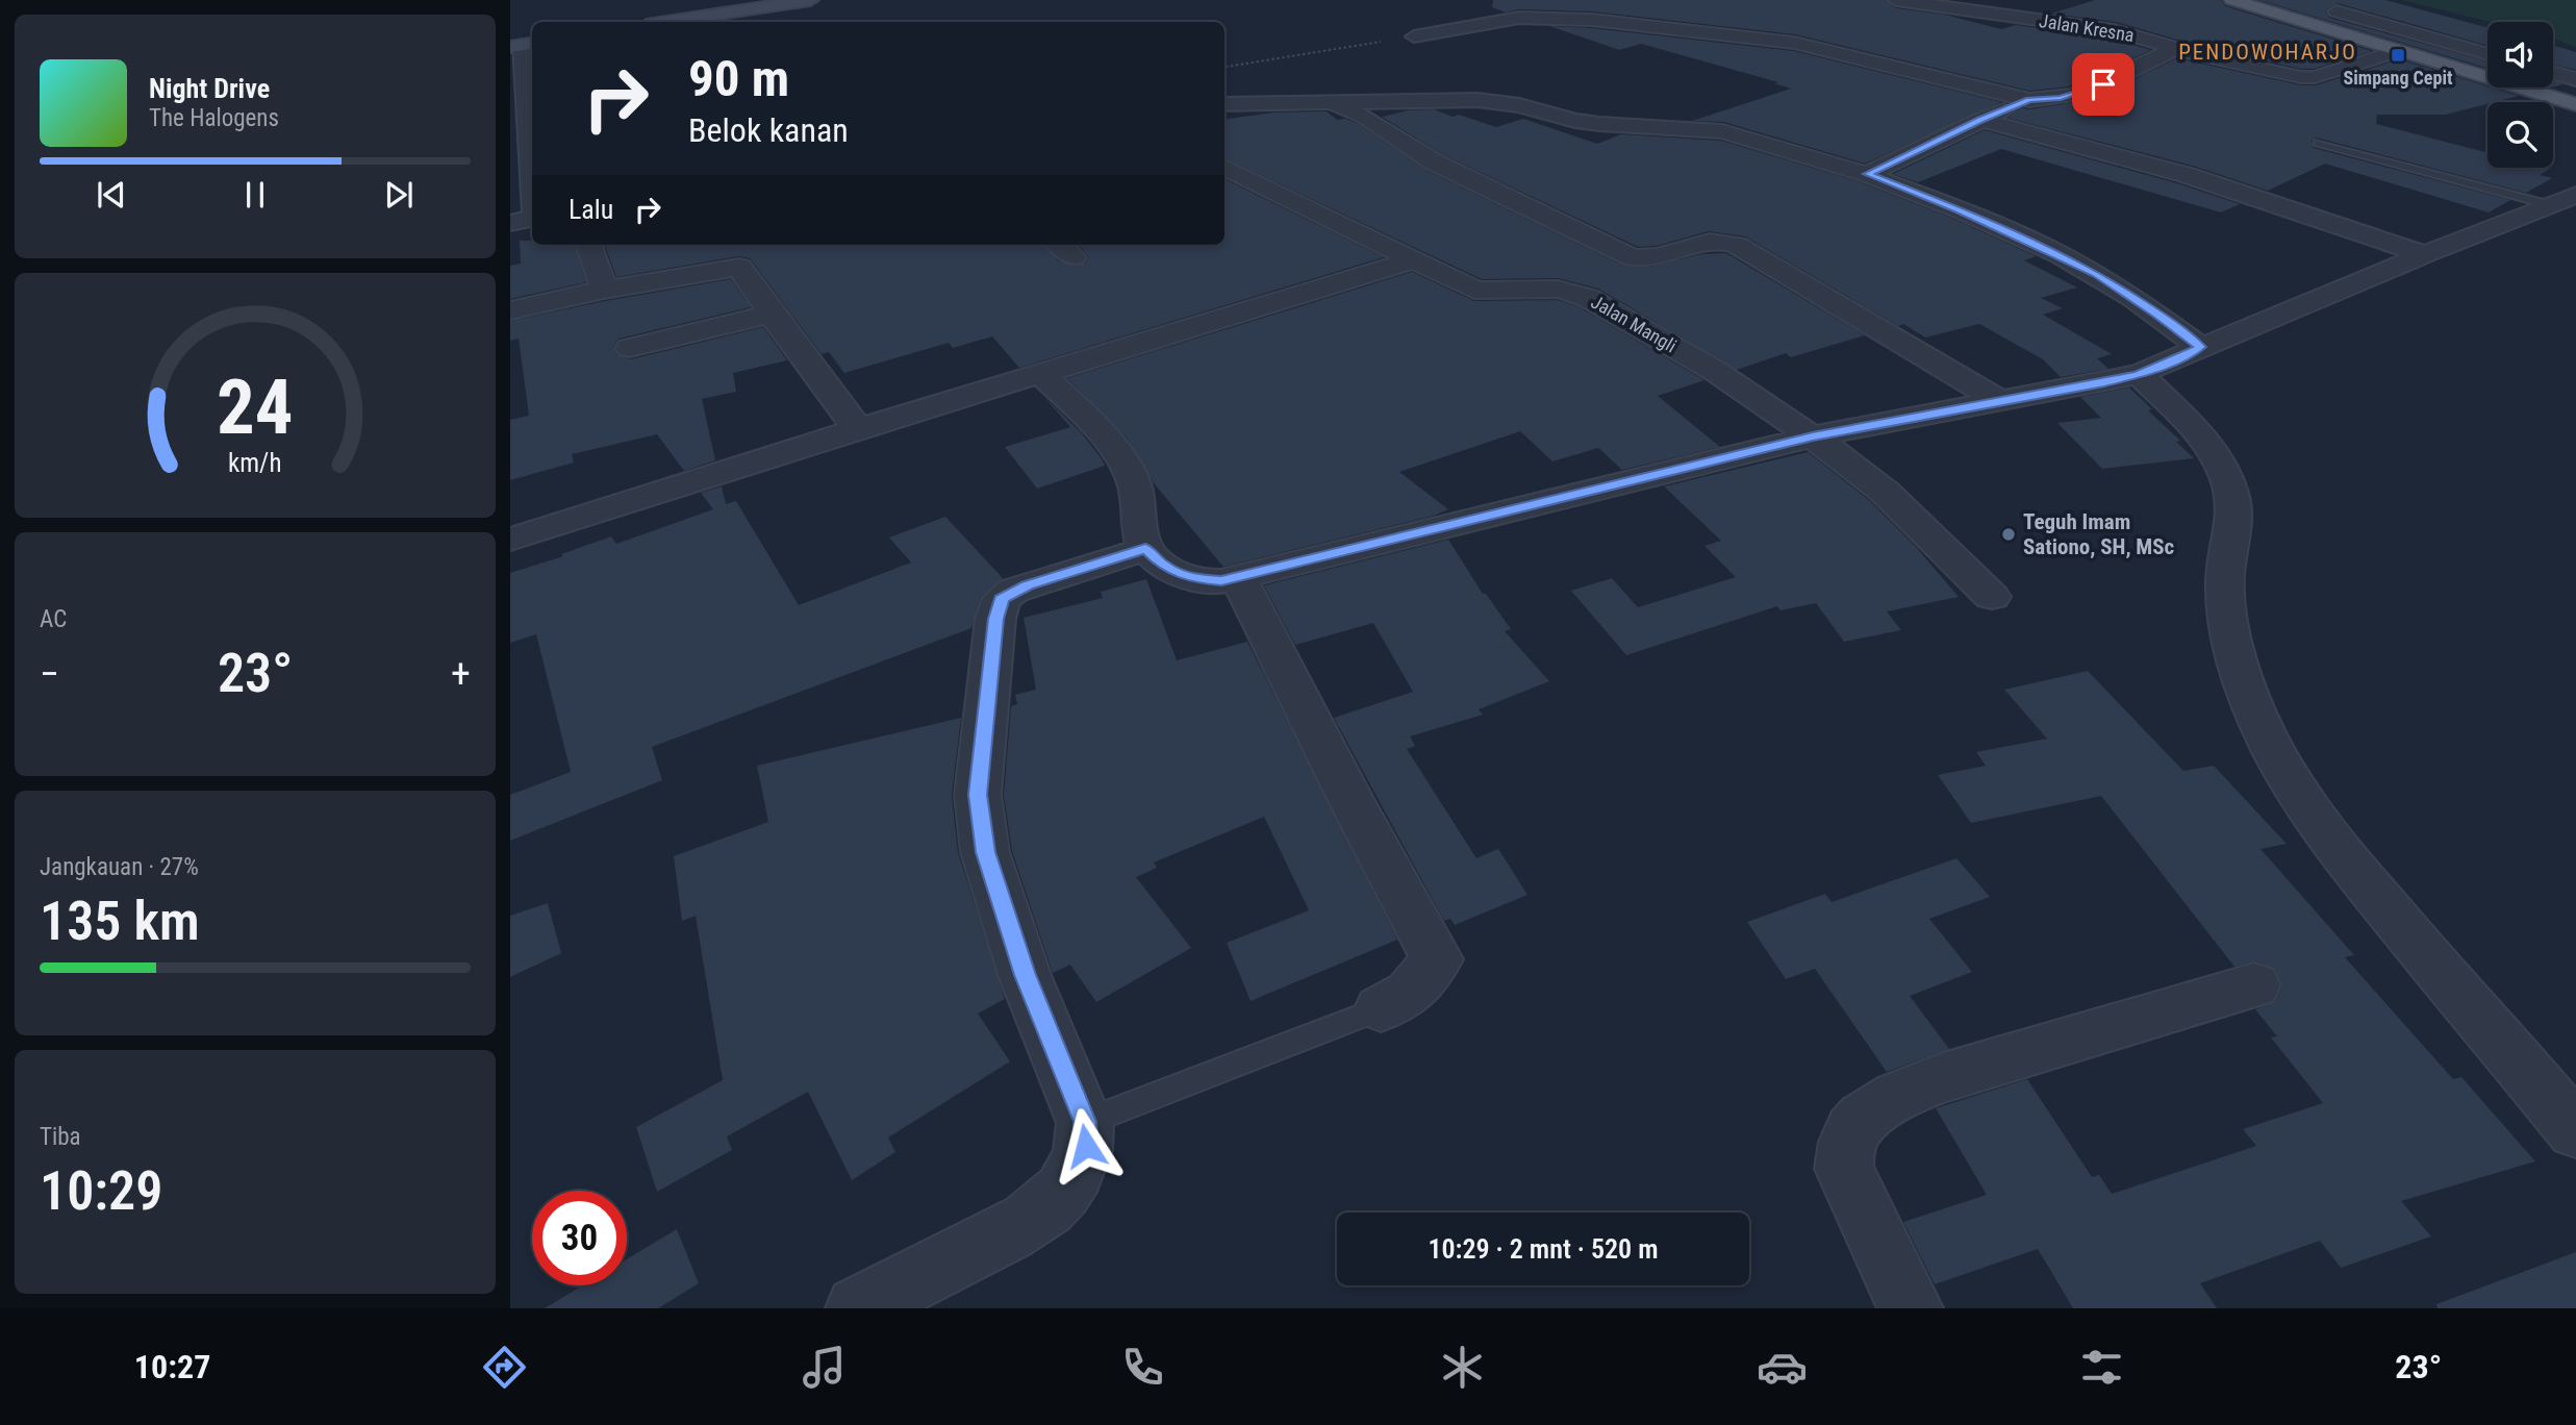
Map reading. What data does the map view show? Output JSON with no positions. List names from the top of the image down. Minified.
{"streets":{"street":["Jalan Kresna","Jalan Mangli"]},"districts":["PENDOWOHARJO"],"places":{"transit":["Simpang Cepit"],"other":["Teguh Imam Sationo, SH, MSc"]},"page":{"turn":["90 m","Belok kanan"],"song":["Night Drive","The Halogens"],"then":"Lalu","tile":["AC",["Jangkauan · 27%","135 km"],["Tiba","10:29"]],"heat":["−","23°","+"],"limit":"30","trip":"10:29 · 2 mnt · 520 m","tabs":["10:27","23°"],"gauge":["24","km/h"]}}
